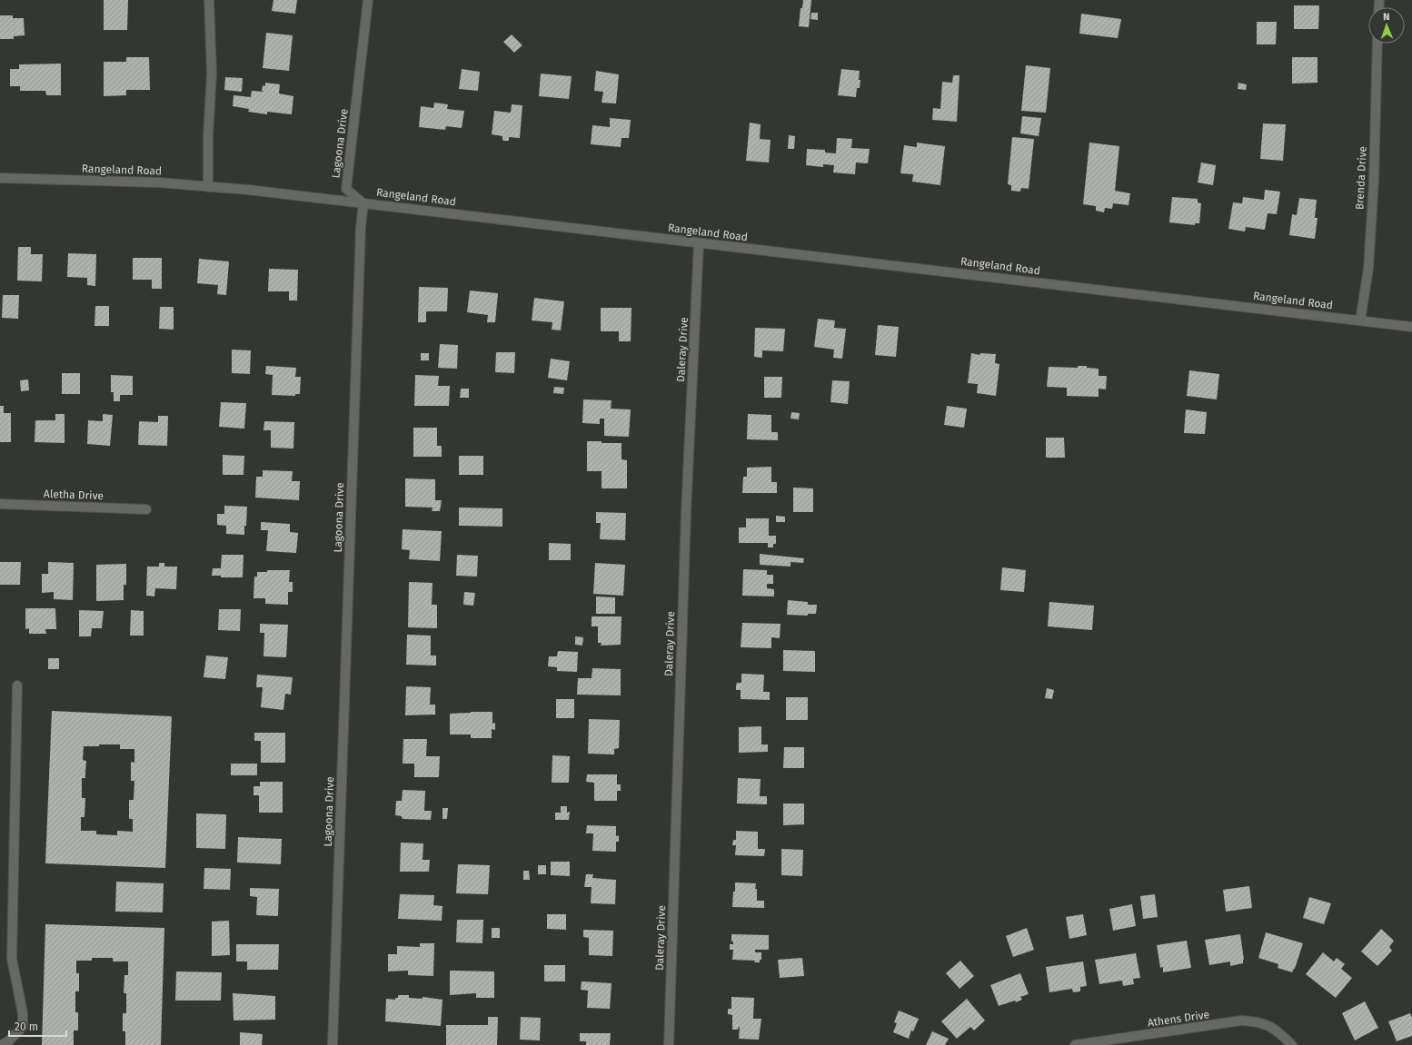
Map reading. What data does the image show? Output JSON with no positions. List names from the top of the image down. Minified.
{"streets":{"street":["Lagoona Drive","Rangeland Road","Brenda Drive","Daleray Drive","Aletha Drive","Athens Drive"]},"crossings":[["Lagoona Drive","Rangeland Road"],["Rangeland Road","Brenda Drive"],["Rangeland Road","Daleray Drive"]],"scale_bar":"20 m","north":"top"}
